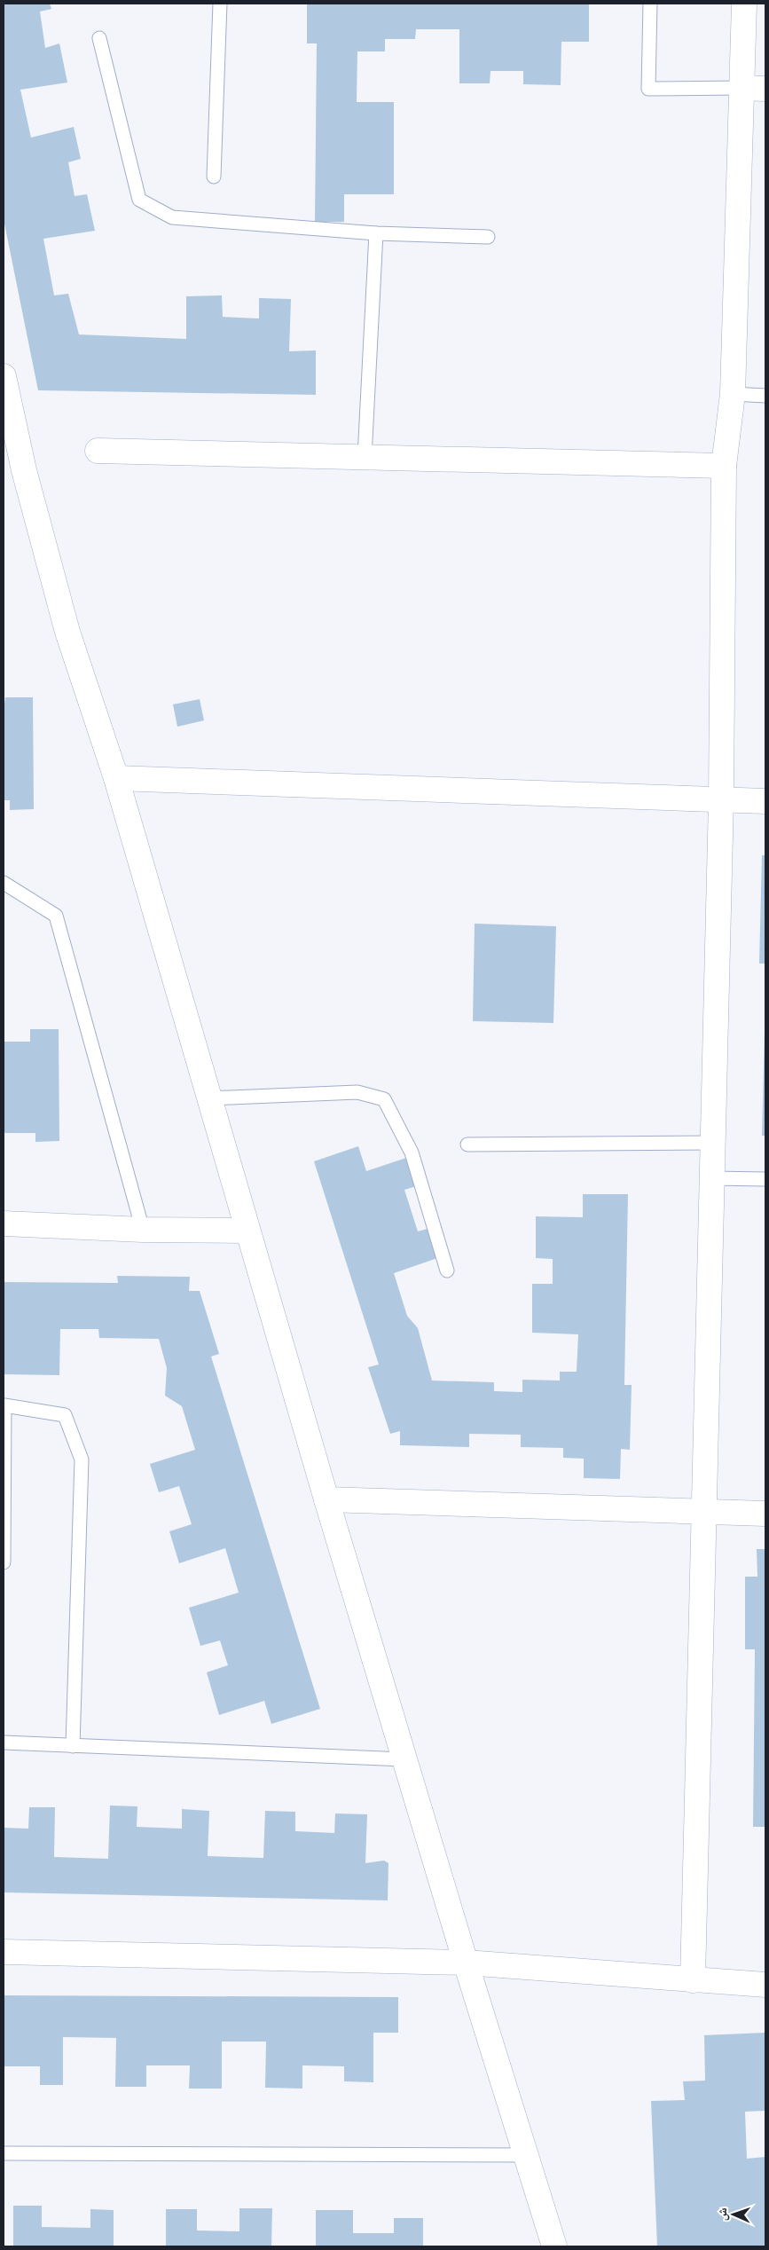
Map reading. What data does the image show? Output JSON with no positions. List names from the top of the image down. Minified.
{"north":"left"}
